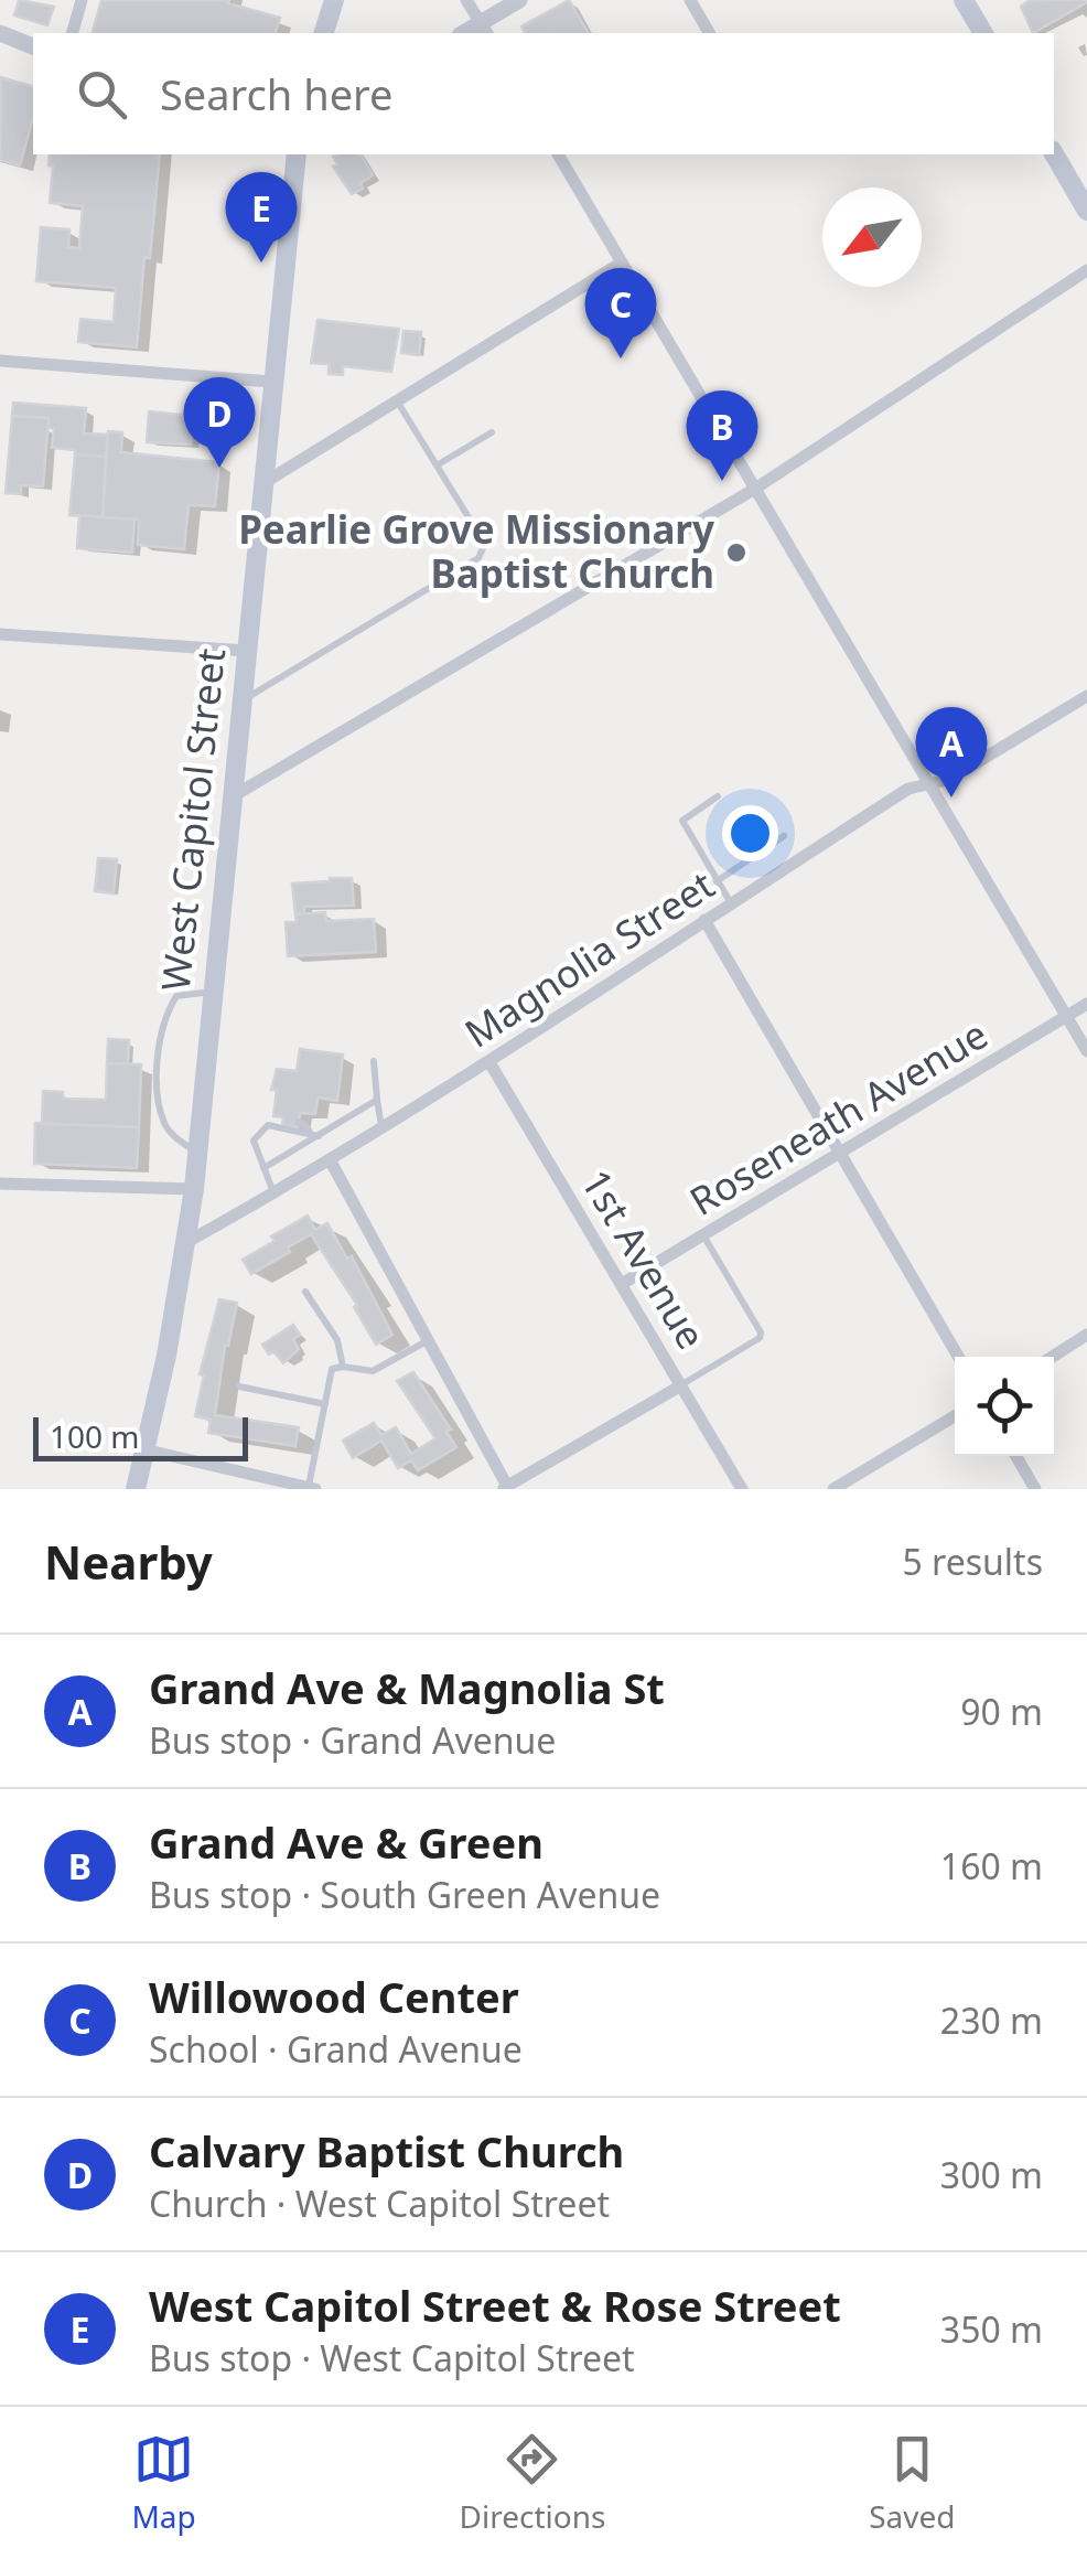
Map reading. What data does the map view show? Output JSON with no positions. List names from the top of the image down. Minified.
{"streets":{"main road":["West Capitol Street"],"street":["Magnolia Street","Roseneath Avenue","1st Avenue"]},"crossings":[["West Capitol Street","Magnolia Street"],["Magnolia Street","1st Avenue"],["Roseneath Avenue","1st Avenue"]],"places":["Pearlie Grove Missionary Baptist Church"],"scale_bar":"100 m","north":"bottom left","page":{"search":"Search here","pins":["E","C","D","B","A"],"scale":"100 m","heading":["Nearby","5 results"],"list":[{"mark":"A","name":"Grand Ave & Magnolia St","note":"Bus stop · Grand Avenue","value":"90 m"},{"mark":"B","name":"Grand Ave & Green","note":"Bus stop · South Green Avenue","value":"160 m"},{"mark":"C","name":"Willowood Center","note":"School · Grand Avenue","value":"230 m"},{"mark":"D","name":"Calvary Baptist Church","note":"Church · West Capitol Street","value":"300 m"},{"mark":"E","name":"West Capitol Street & Rose Street","note":"Bus stop · West Capitol Street","value":"350 m"}],"nav":["Map","Directions","Saved"]}}
